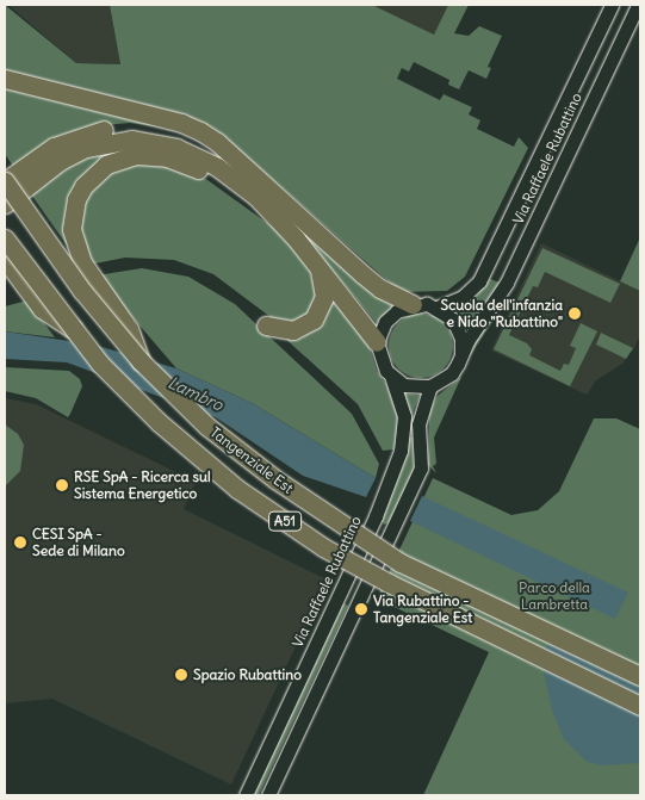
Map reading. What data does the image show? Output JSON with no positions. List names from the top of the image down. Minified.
{"streets":{"highway":["Tangenziale Est","A51"],"street":["Via Raffaele Rubattino"]},"water":["Lambro"],"parks":["Parco della Lambretta"],"places":["Scuola dell'infanzia e Nido \"Rubattino\"","RSE SpA - Ricerca sul Sistema Energetico","CESI SpA - Sede di Milano","Via Rubattino - Tangenziale Est","Spazio Rubattino"]}
